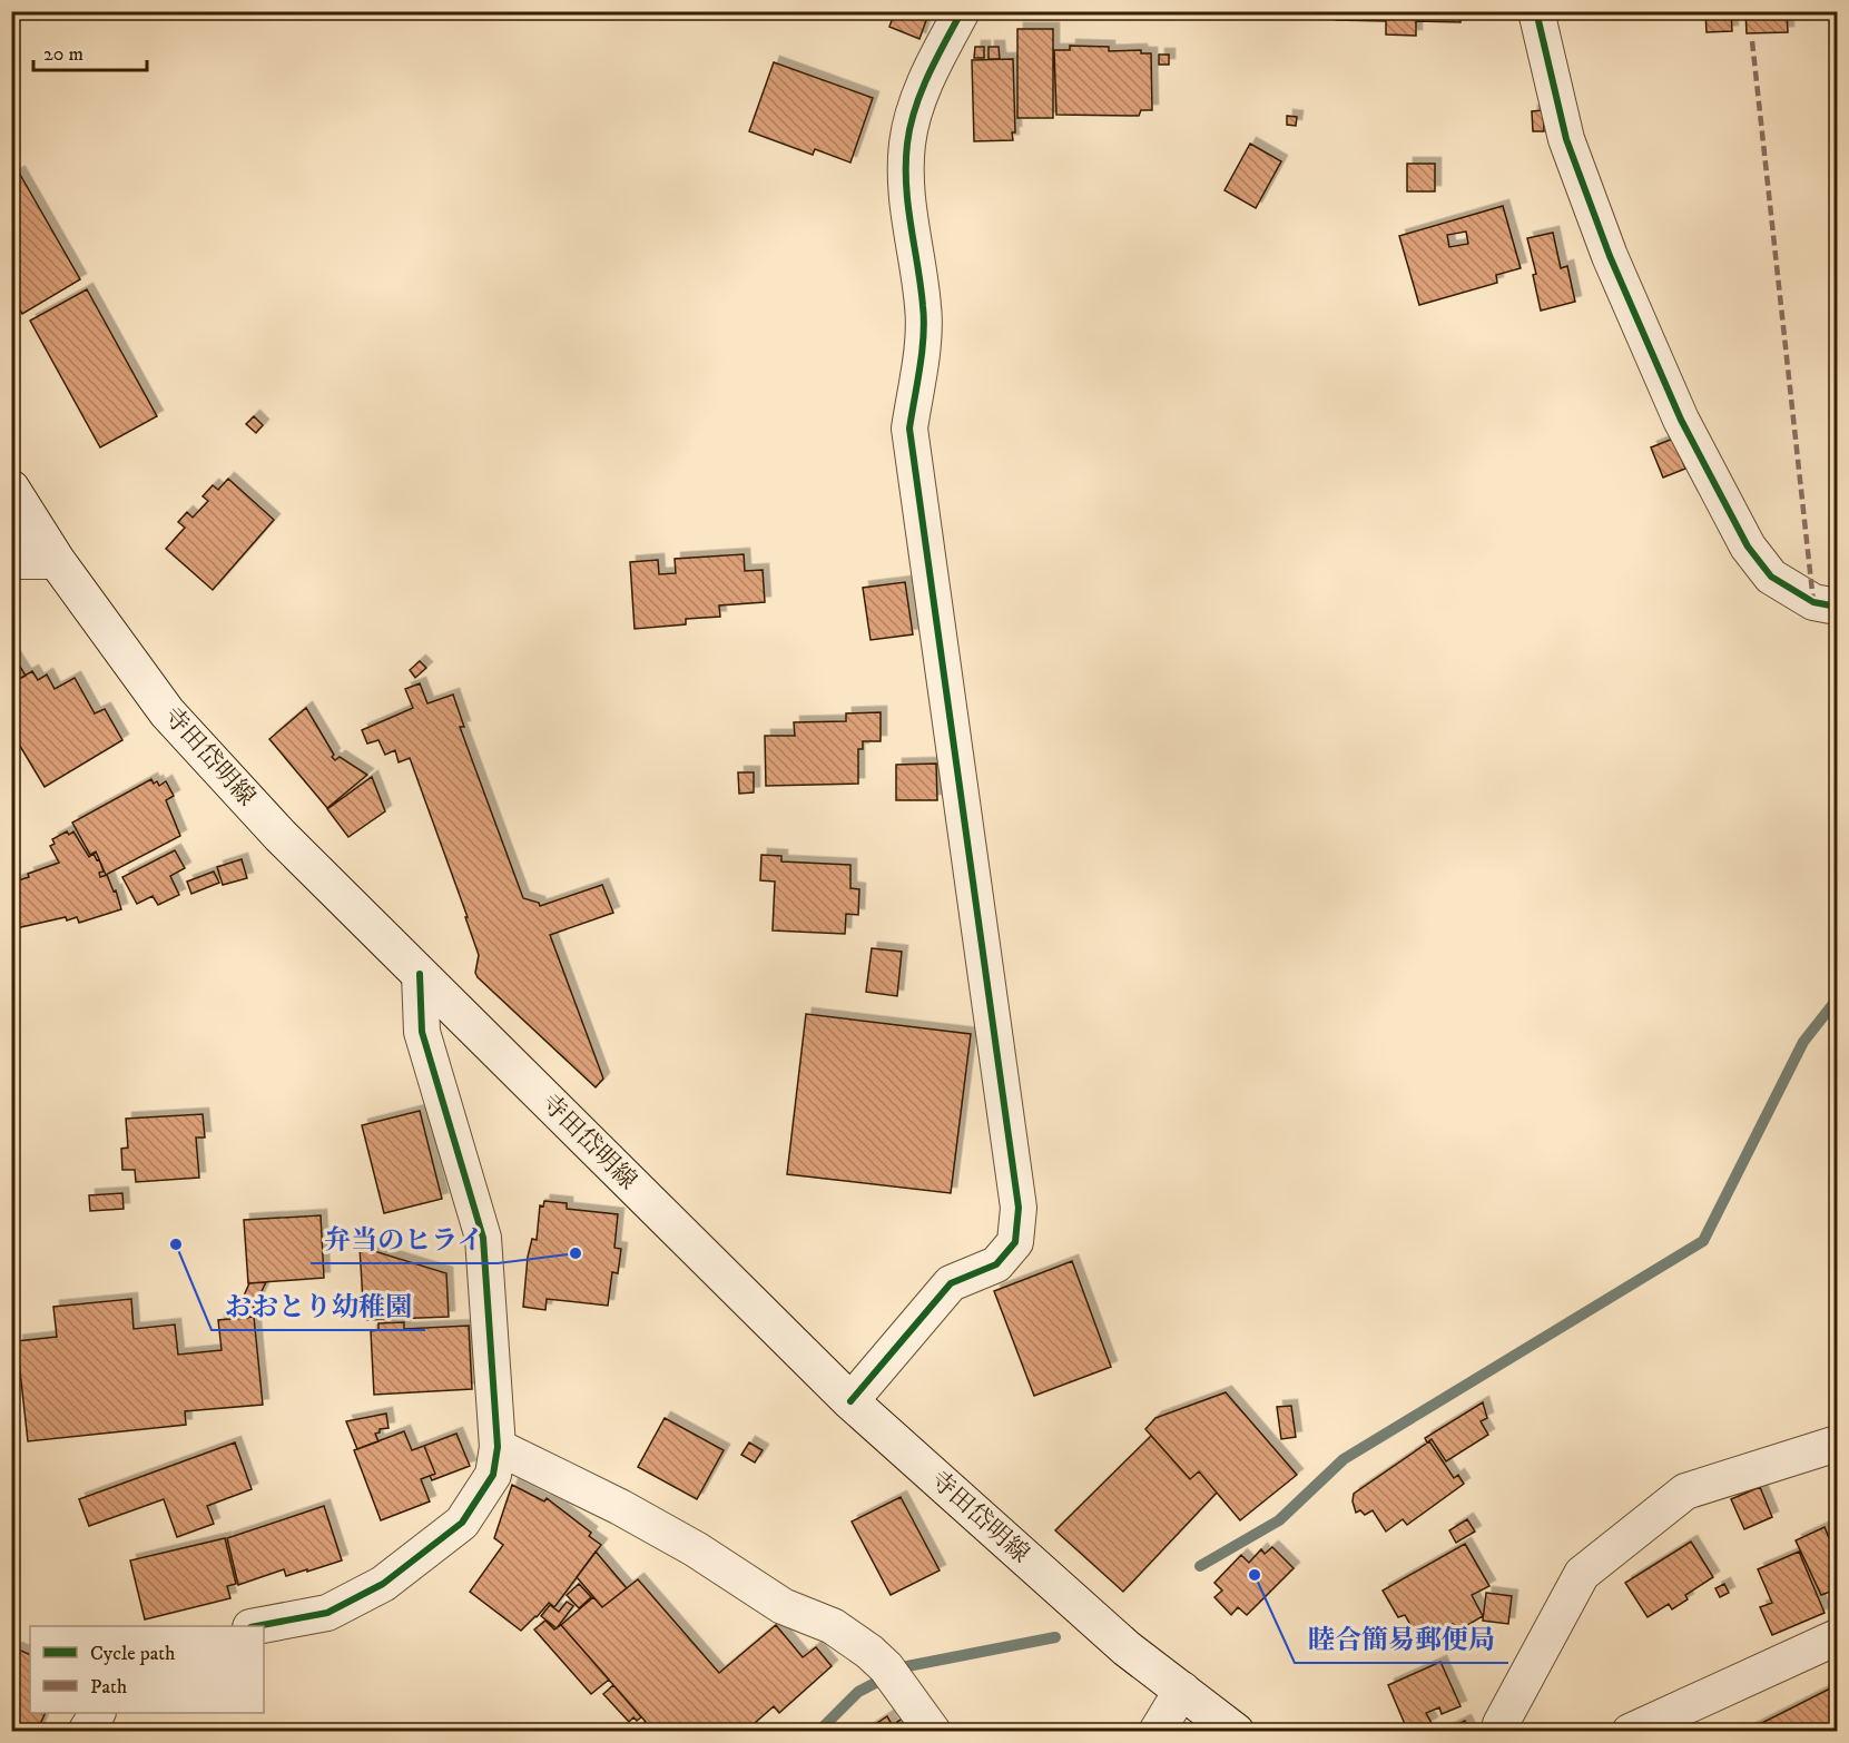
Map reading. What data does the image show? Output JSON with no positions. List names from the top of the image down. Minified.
{"streets":{"main road":["寺田岱明線"]},"places":["おおとり幼稚園","弁当のヒライ","睦合簡易郵便局"],"legend":["Cycle path","Path"],"scale_bar":"20 m"}
